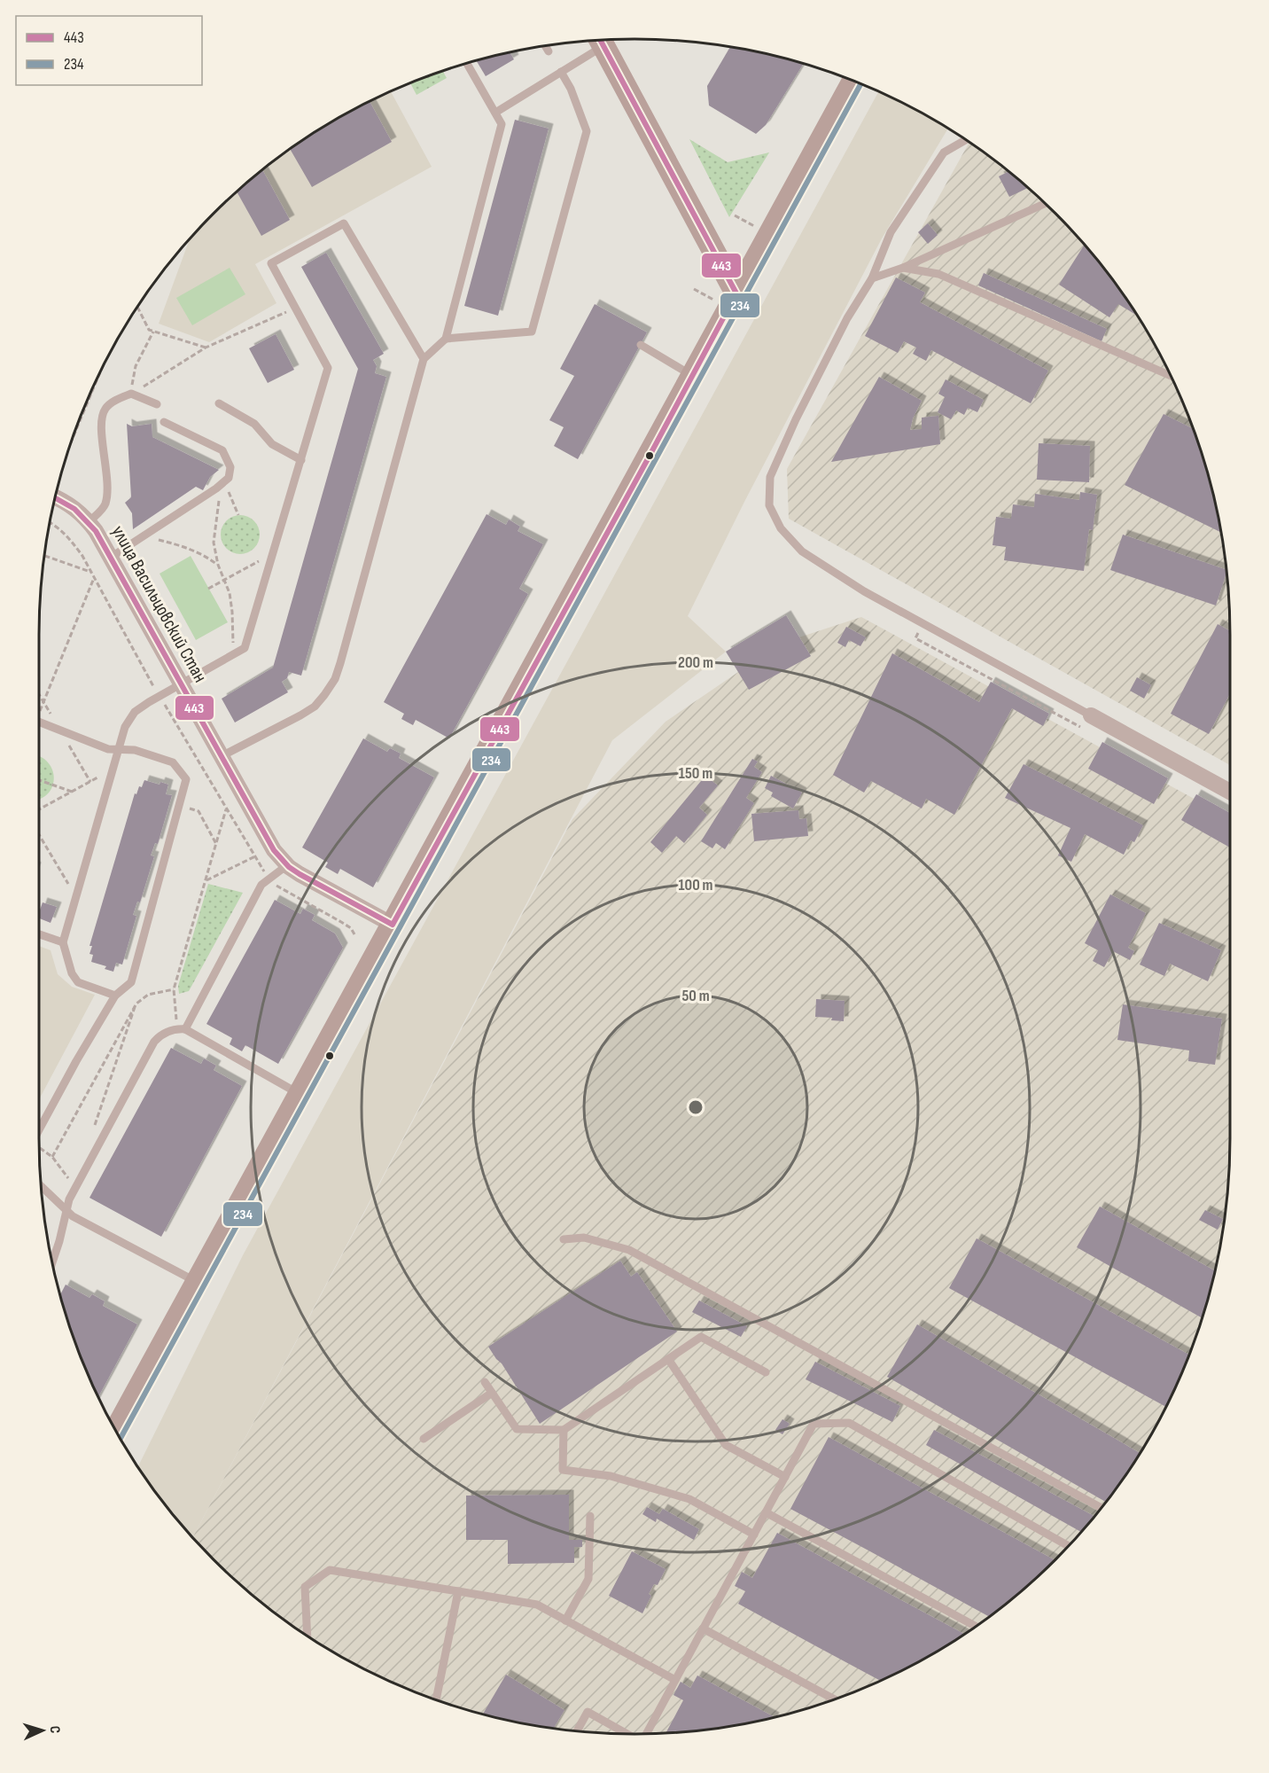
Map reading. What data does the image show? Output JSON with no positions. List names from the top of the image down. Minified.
{"streets":{"street":["улица Васильцовский Стан"]},"lines":["transit line 443","transit line 234"],"legend":["443","234"],"north":"right","rings":["200 m","150 m","100 m","50 m"]}
